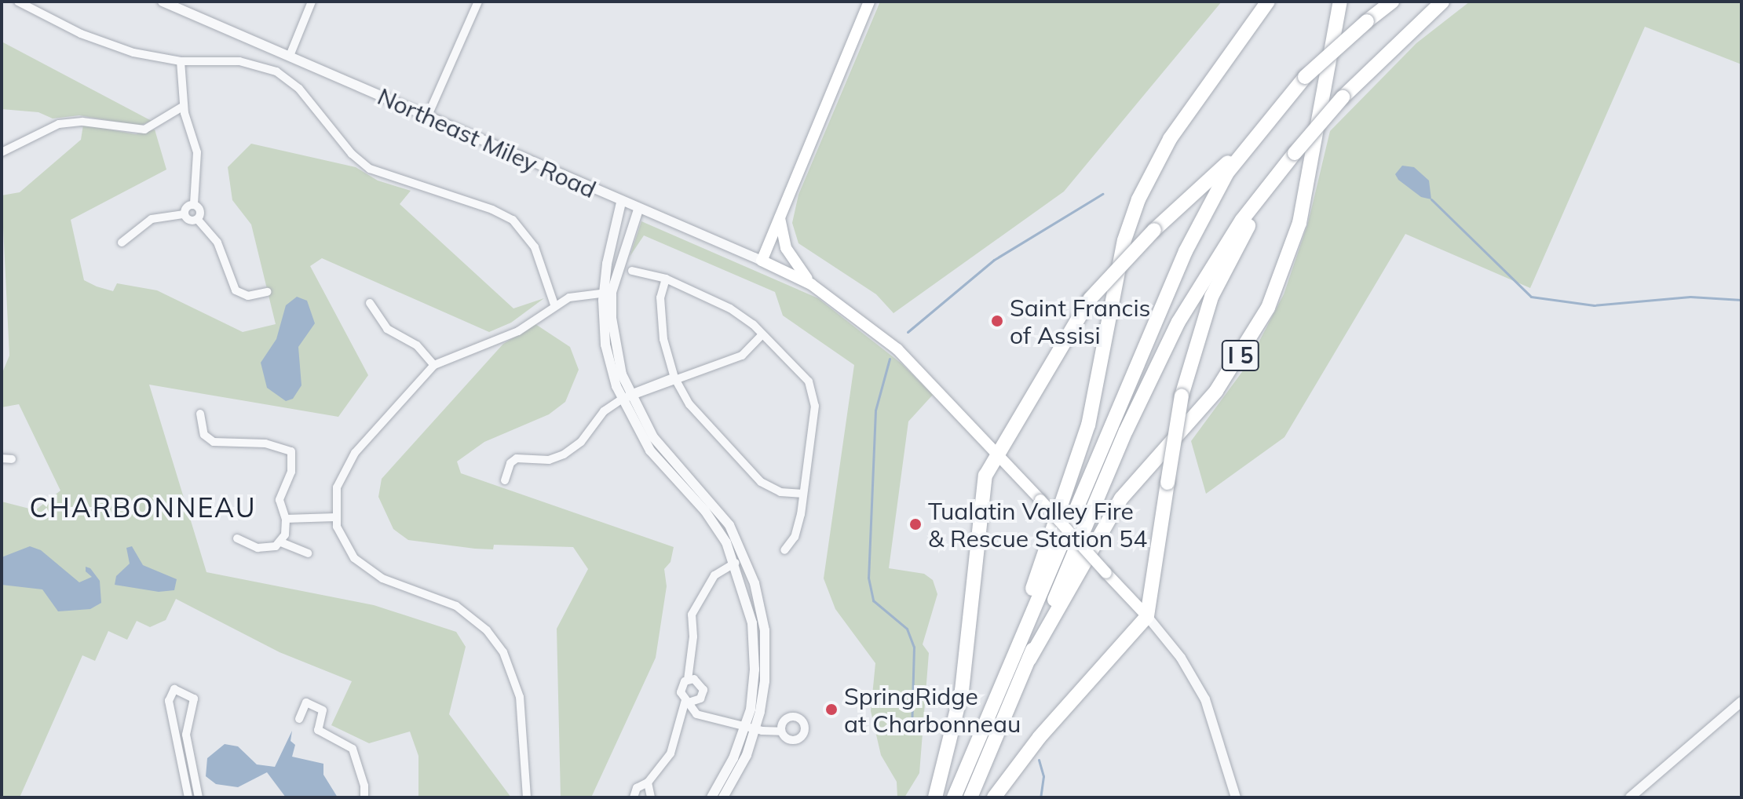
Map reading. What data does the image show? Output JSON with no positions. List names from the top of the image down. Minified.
{"streets":{"highway":["I 5"],"main road":["Northeast Miley Road"]},"districts":["CHARBONNEAU"],"places":["Saint Francis of Assisi","Tualatin Valley Fire & Rescue Station 54","SpringRidge at Charbonneau"]}
